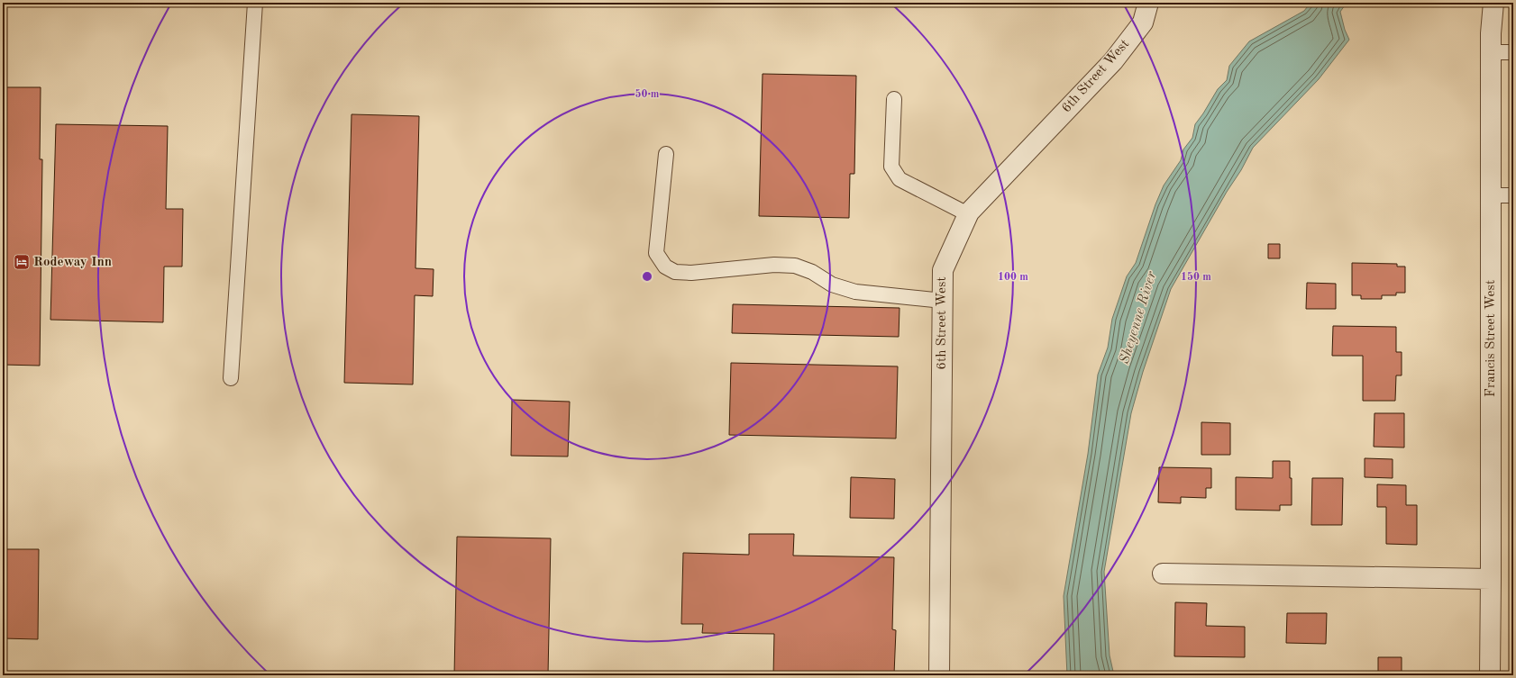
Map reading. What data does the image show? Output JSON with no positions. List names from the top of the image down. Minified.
{"streets":{"street":["6th Street West","Francis Street West"]},"water":["Sheyenne River"],"places":{"hotel":["Rodeway Inn"]},"rings":["50 m","100 m","150 m"]}
